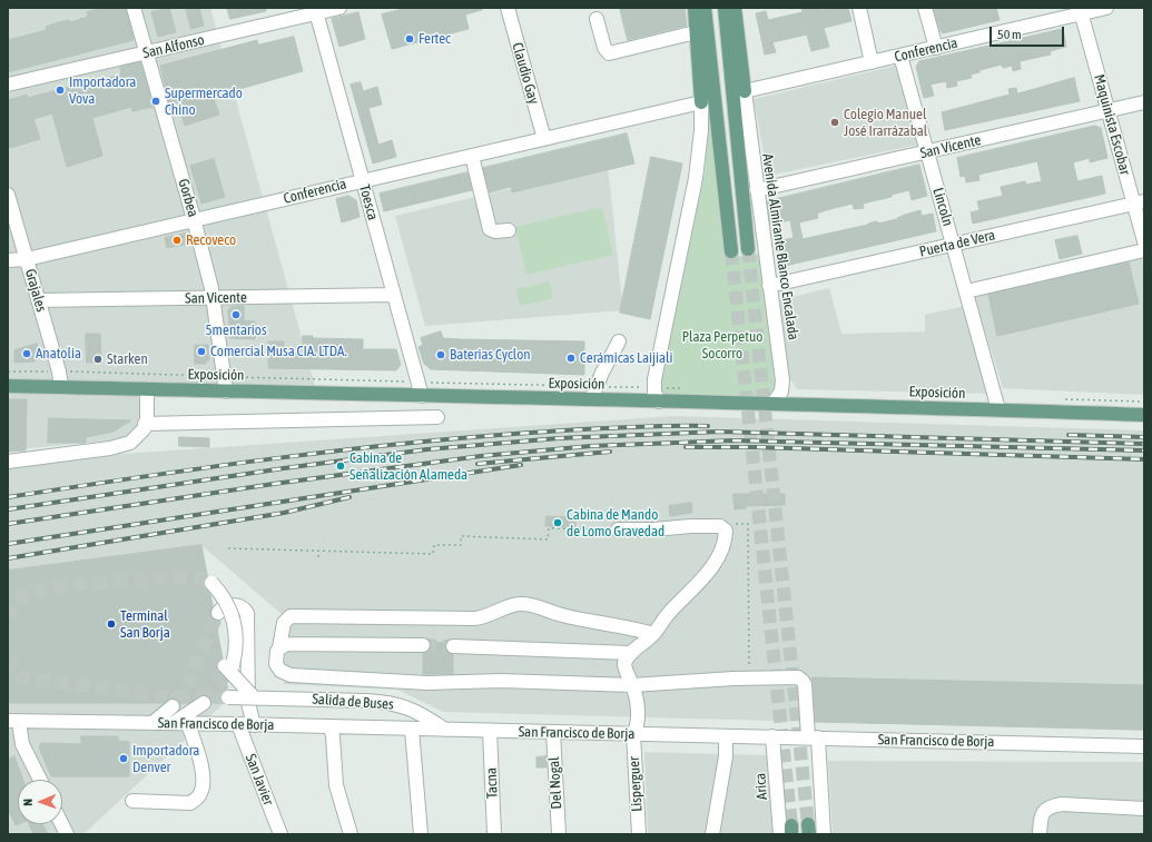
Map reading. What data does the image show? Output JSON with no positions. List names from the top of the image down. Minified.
{"streets":{"main road":["Avenida Almirante Blanco Encalada","Exposición"],"street":["San Alfonso","Conferencia","Claudio Gay","Maquinista Escobar","San Vicente","Gorbea","Toesca","Lincoln","Puerta de Vera","Grajales","Salida de Buses","San Francisco de Borja","San Javier","Tacna","Del Nogal","Lisperguer","Arica"]},"crossings":[["San Alfonso","Gorbea"],["San Alfonso","Toesca"],["Conferencia","Claudio Gay"],["Conferencia","Maquinista Escobar"],["Conferencia","Gorbea"],["Conferencia","Toesca"],["Conferencia","Lincoln"],["Conferencia","Avenida Almirante Blanco Encalada"],["Conferencia","Grajales"],["Maquinista Escobar","San Vicente"],["Maquinista Escobar","Puerta de Vera"],["San Vicente","Gorbea"],["San Vicente","Toesca"],["San Vicente","Lincoln"],["San Vicente","Avenida Almirante Blanco Encalada"],["San Vicente","Grajales"],["Gorbea","Exposición"],["Toesca","Exposición"],["Lincoln","Puerta de Vera"],["Lincoln","Exposición"],["Puerta de Vera","Avenida Almirante Blanco Encalada"],["Avenida Almirante Blanco Encalada","Exposición"],["Grajales","Exposición"],["Salida de Buses","San Francisco de Borja"],["San Francisco de Borja","San Javier"],["San Francisco de Borja","Tacna"],["San Francisco de Borja","Del Nogal"],["San Francisco de Borja","Lisperguer"],["San Francisco de Borja","Arica"]],"parks":["Plaza Perpetuo Socorro"],"places":["Fertec","Importadora Vova","Supermercado Chino","Colegio Manuel José Irarrázabal","Recoveco","5mentarios","Comercial Musa CIA. LTDA.","Anatolia","Baterias Cyclon","Cerámicas Laijiali","Starken","Cabina de Señalización Alameda","Cabina de Mando de Lomo Gravedad","Terminal San Borja","Importadora Denver"],"scale_bar":"50 m","north":"left"}
